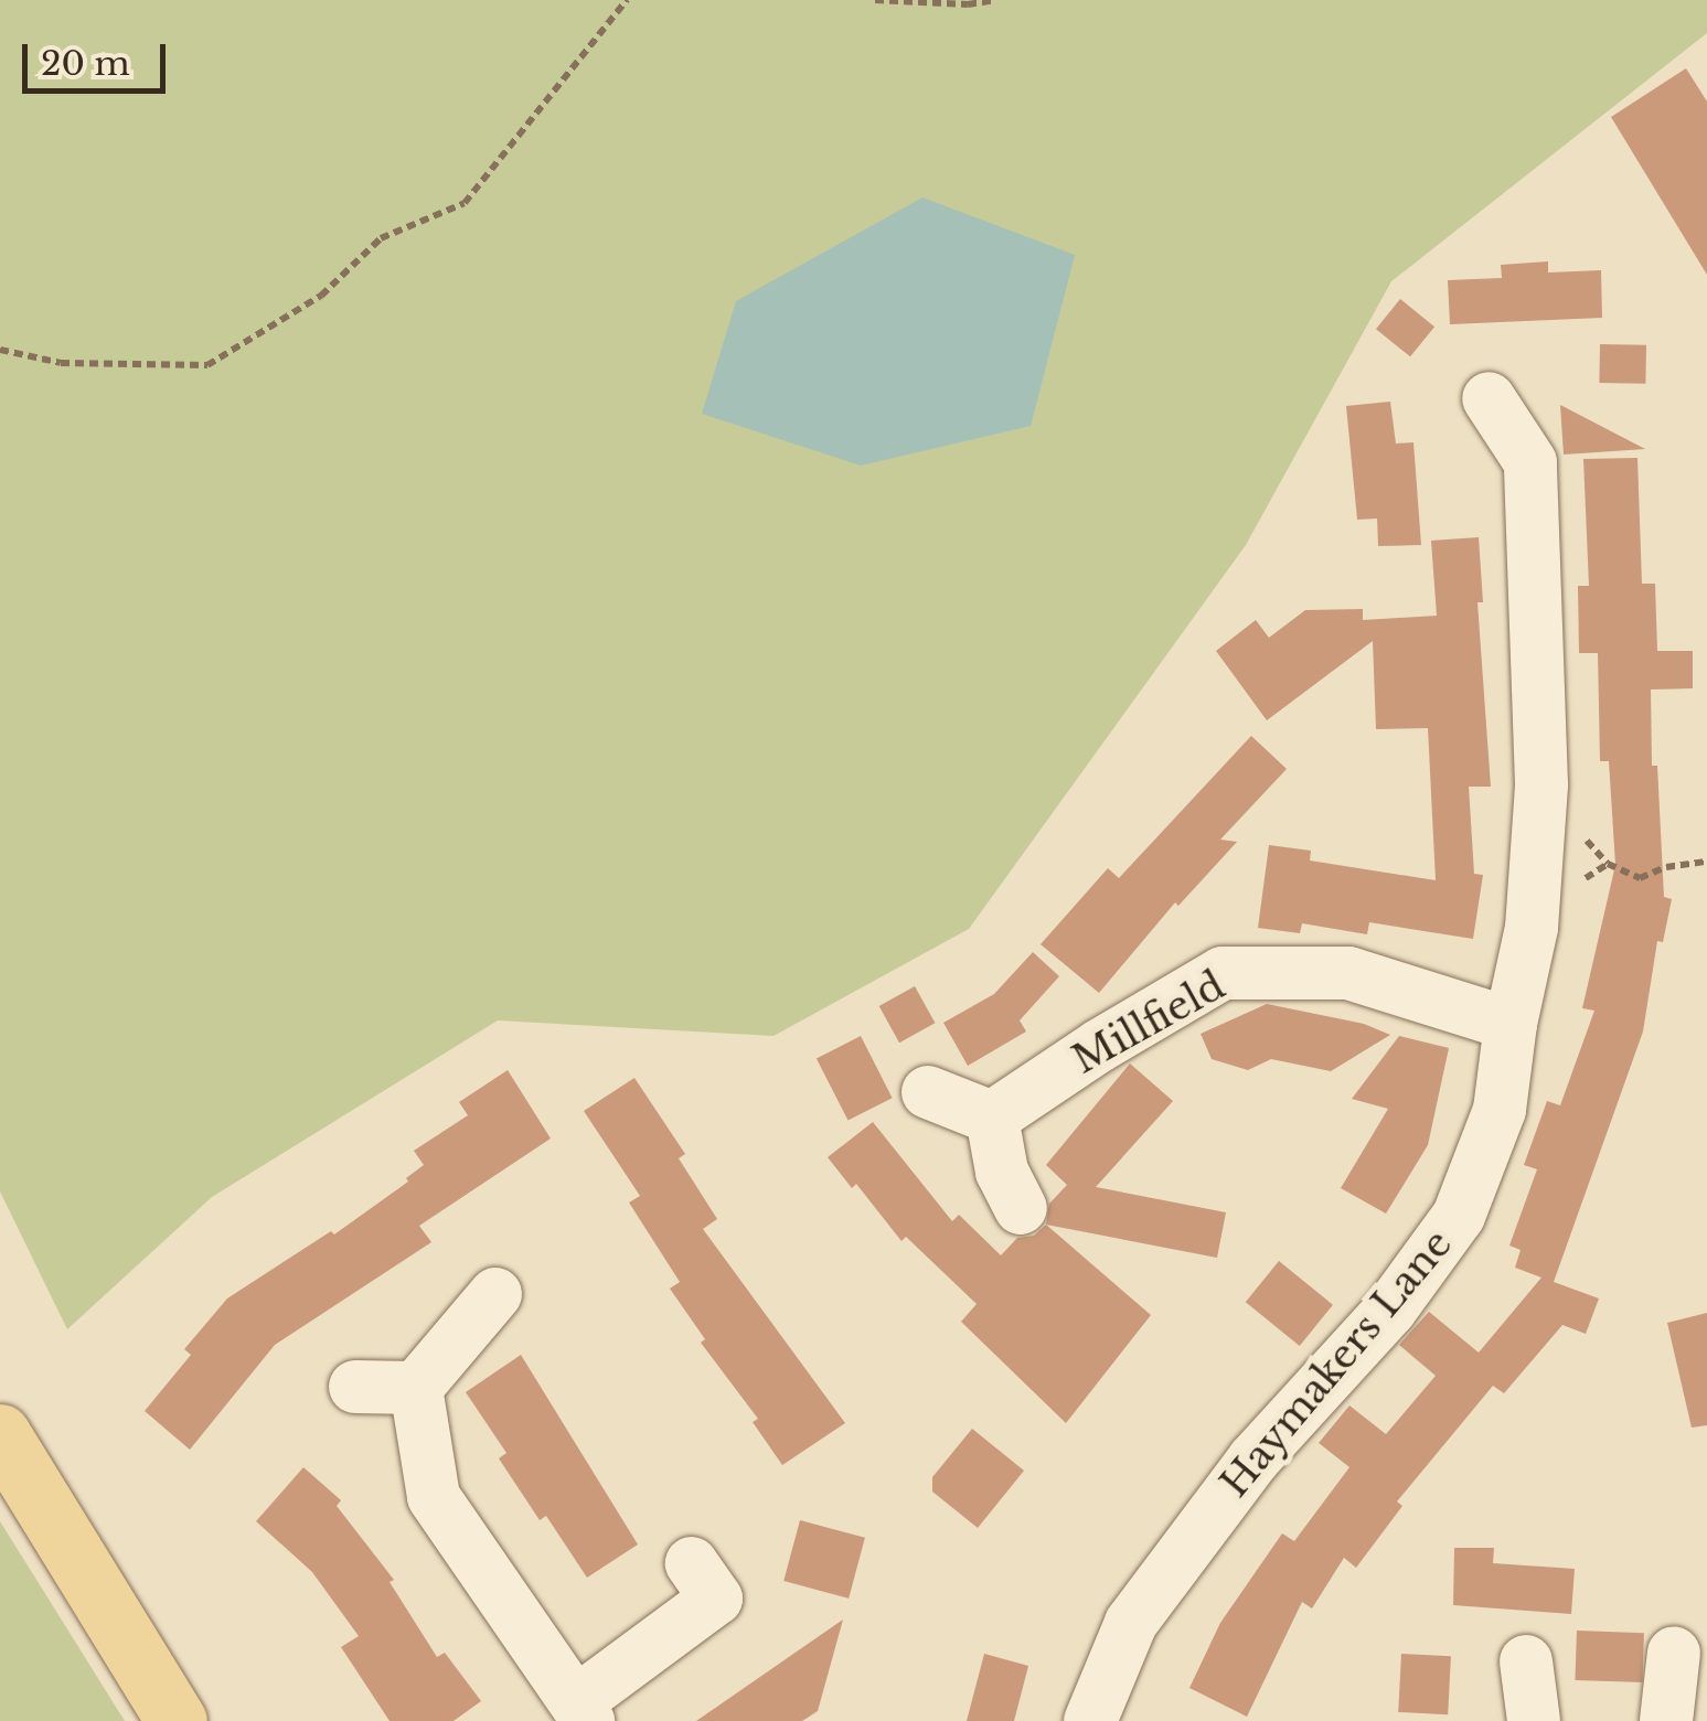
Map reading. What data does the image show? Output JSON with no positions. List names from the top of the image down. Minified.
{"streets":{"street":["Millfield","Haymakers Lane"]},"crossings":[["Millfield","Haymakers Lane"]],"scale_bar":"20 m"}
